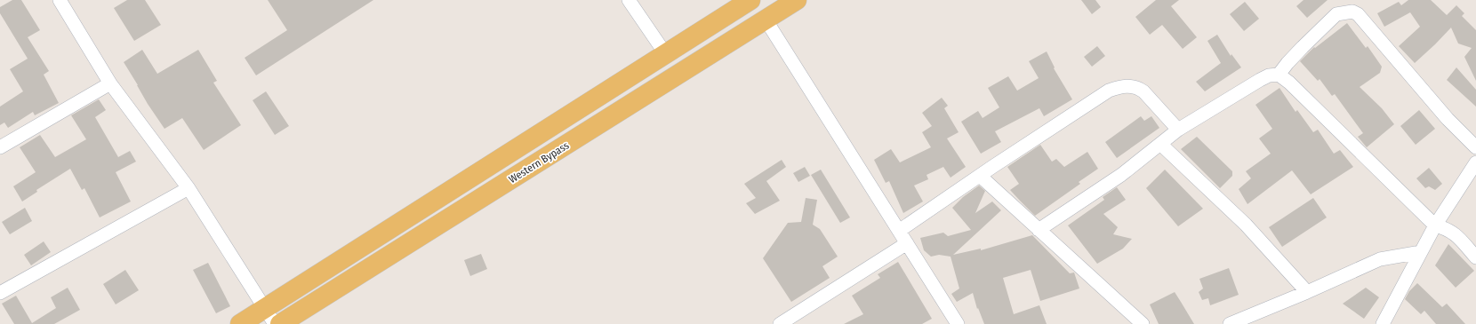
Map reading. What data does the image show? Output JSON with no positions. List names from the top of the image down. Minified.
{"streets":{"main road":["Western Bypass"]}}
